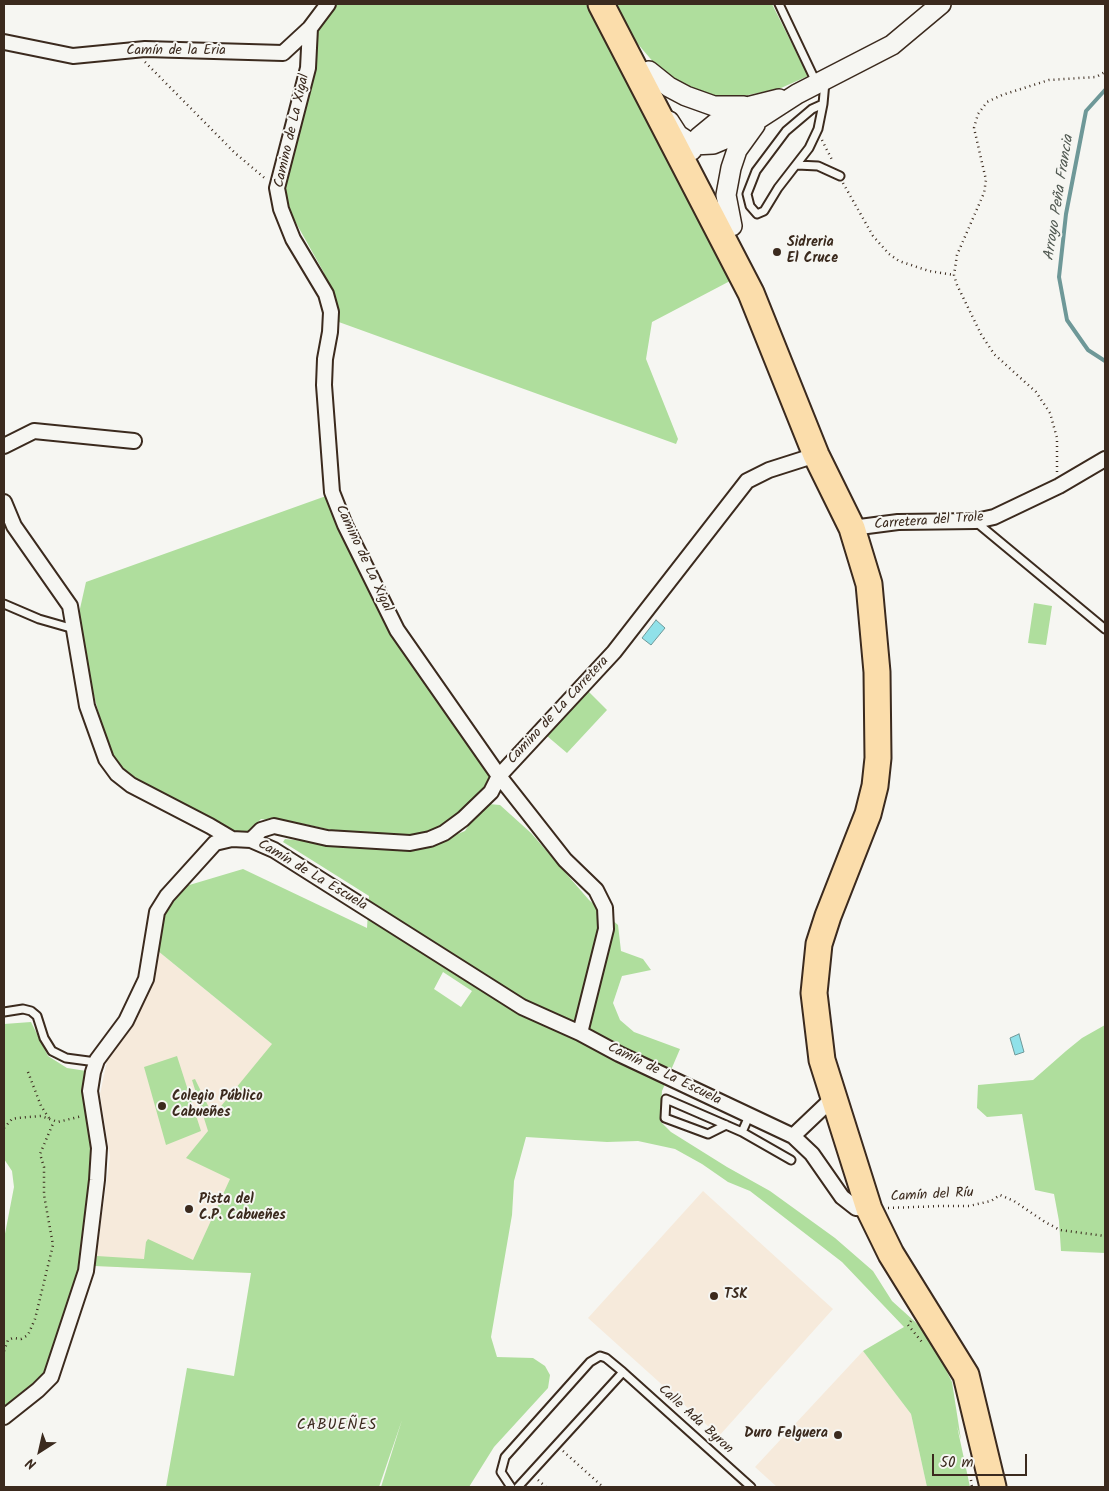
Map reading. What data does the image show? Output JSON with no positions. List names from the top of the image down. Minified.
{"streets":{"street":["Camín de la Eria","Camino de La Xigal","Carretera del Trole","Camino de La Carretera","Camín de La Escuela"],"lane":["Calle Ada Byron"],"path":["Camín del Ríu"]},"crossings":[["Camín de la Eria","Camino de La Xigal"],["Camino de La Xigal","Camino de La Carretera"],["Camino de La Xigal","Camín de La Escuela"],["Camino de La Carretera","Camín de La Escuela"],["Camín de La Escuela","Camín del Ríu"]],"districts":["CABUEÑES"],"water":["Arroyo Peña Francia"],"places":["Sidreria El Cruce","Colegio Público Cabueñes","Pista del C.P. Cabueñes","TSK","Duro Felguera"],"scale_bar":"50 m","north":"bottom left"}
